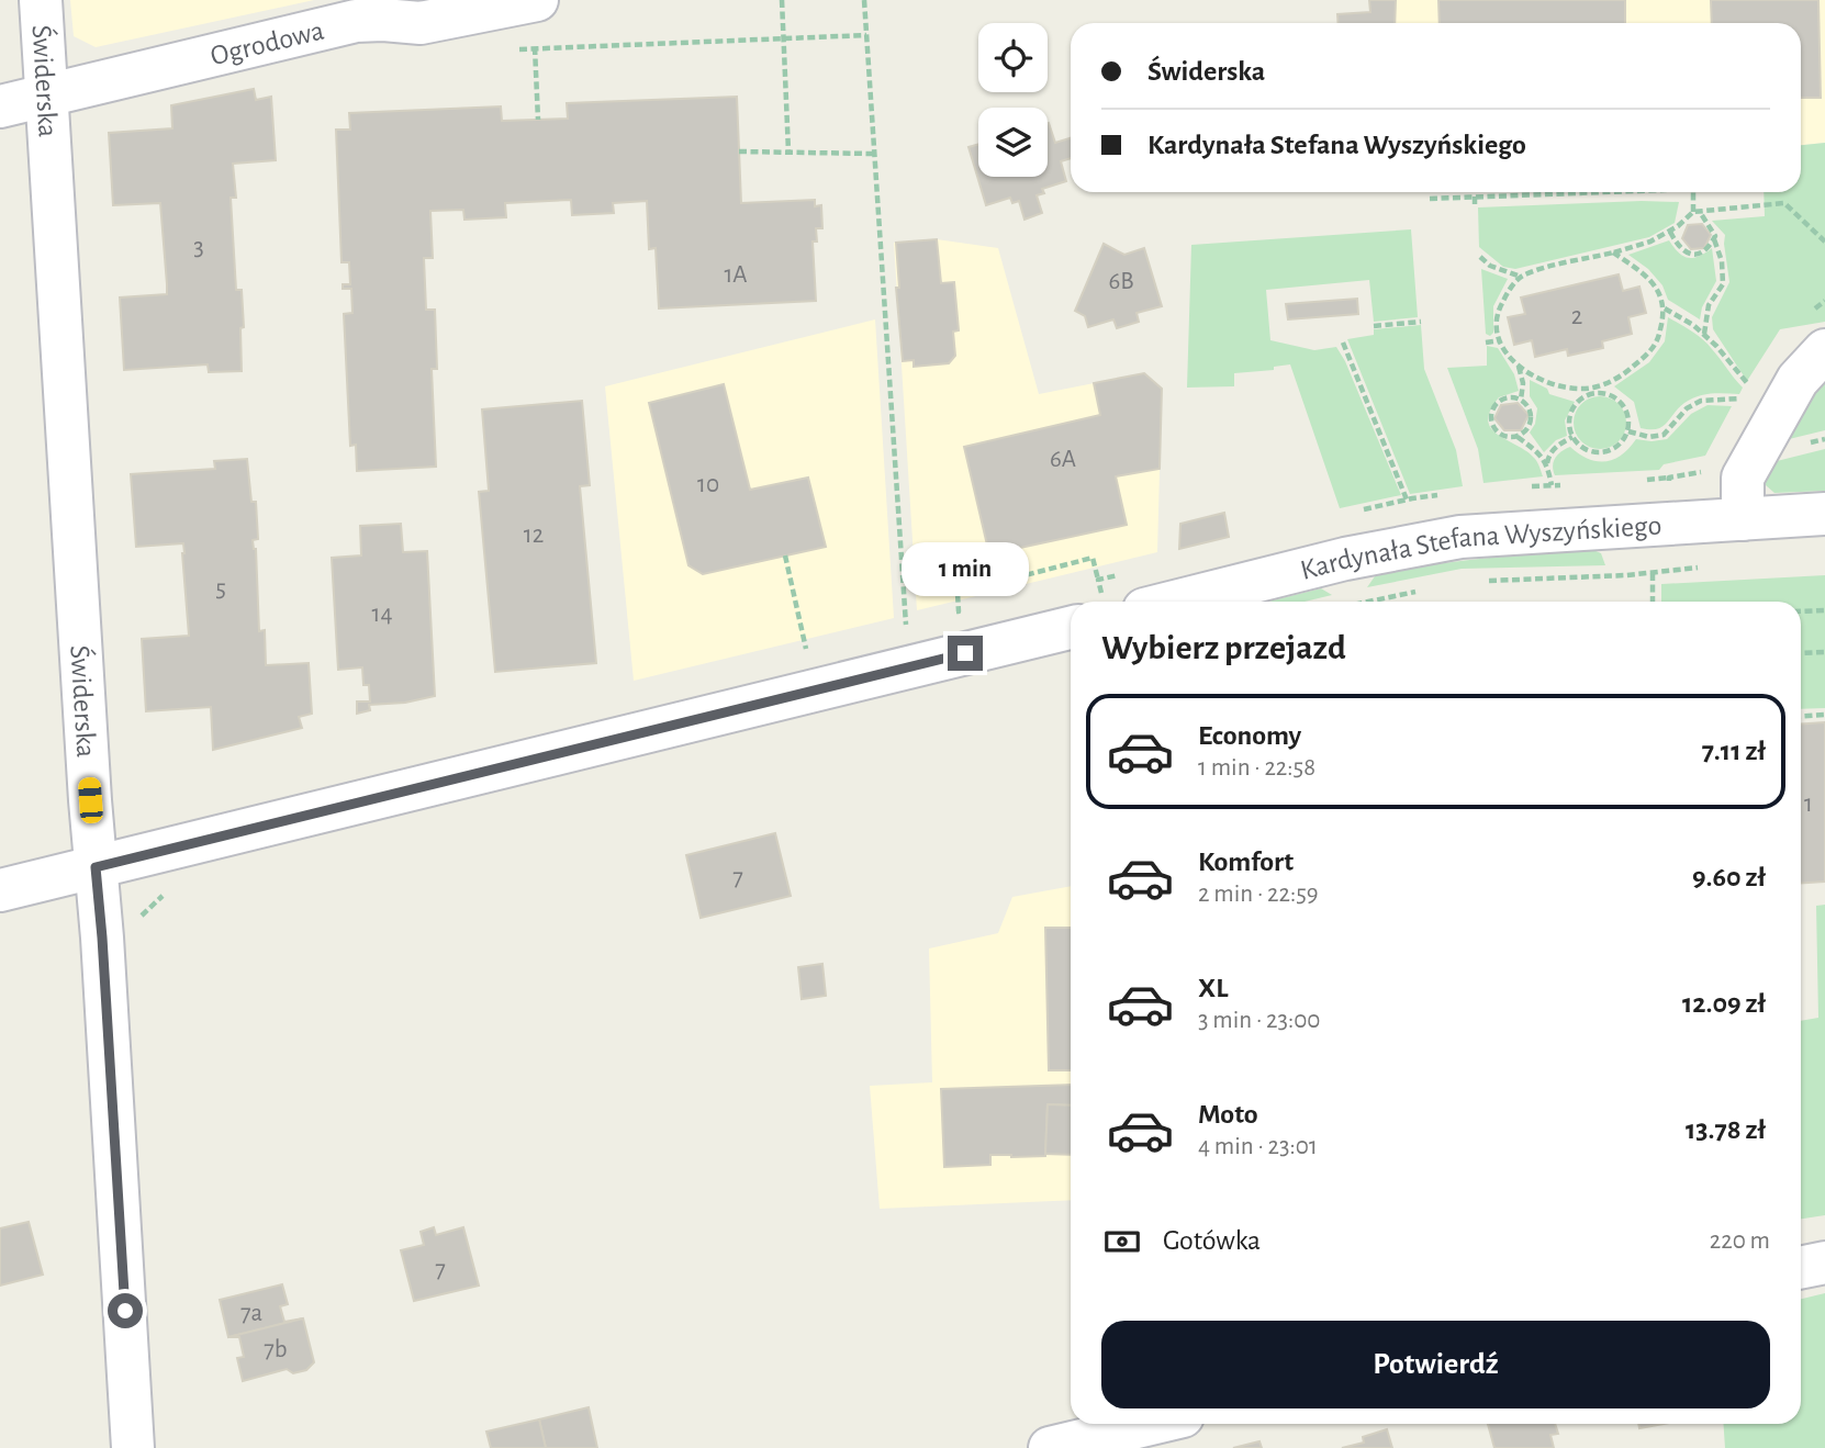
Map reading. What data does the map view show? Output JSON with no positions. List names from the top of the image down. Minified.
{"streets":{"street":["Ogrodowa","Świderska","Kardynała Stefana Wyszyńskiego"]},"crossings":[["Ogrodowa","Świderska"]],"house_numbers":["3","1A","6B","2","6A","10","12","5","14","1","7","7","7a","7b"],"page":{"banner":["Świderska","Kardynała Stefana Wyszyńskiego"],"bubble":"1 min","heading":"Wybierz przejazd","list":[{"name":"Economy","note":"1 min · 22:58","value":"7.11 zł"},{"name":"Komfort","note":"2 min · 22:59","value":"9.60 zł"},{"name":"XL","note":"3 min · 23:00","value":"12.09 zł"},{"name":"Moto","note":"4 min · 23:01","value":"13.78 zł"}],"pay":["Gotówka","220 m"],"buttons":"Potwierdź"}}
